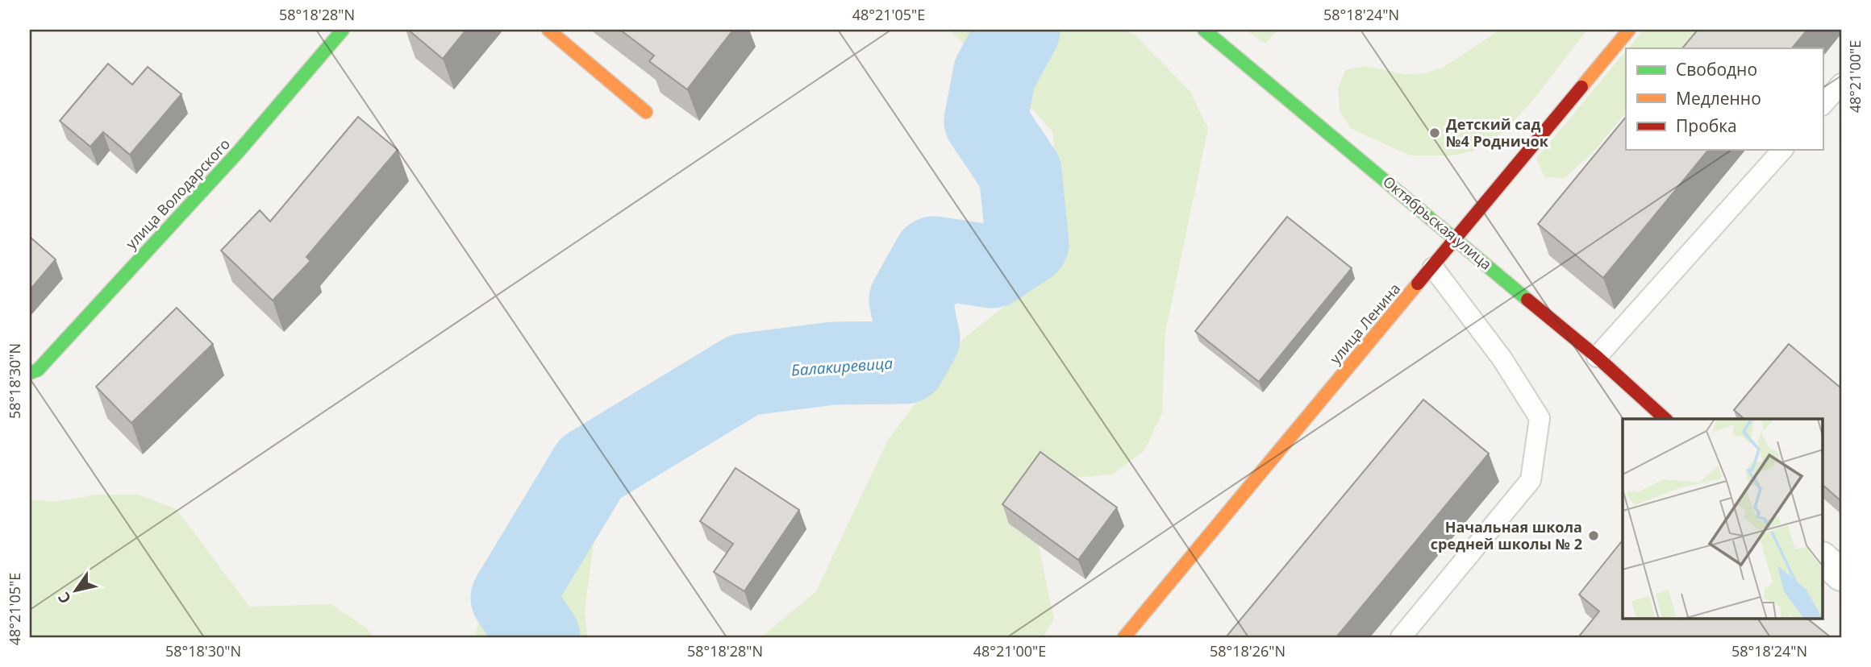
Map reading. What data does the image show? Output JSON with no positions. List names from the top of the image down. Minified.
{"streets":{"street":["улица Володарского","Октябрьская улица","улица Ленина"]},"crossings":[["Октябрьская улица","улица Ленина"]],"water":["Балакиревица"],"places":["Детский сад №4 Родничок","Начальная школа средней школы № 2"],"legend":["Свободно","Медленно","Пробка"],"north":"bottom left","coordinates":["58°18'28\"N","48°21'05\"E","58°18'24\"N","48°21'00\"E","58°18'30\"N","58°18'26\"N"]}
